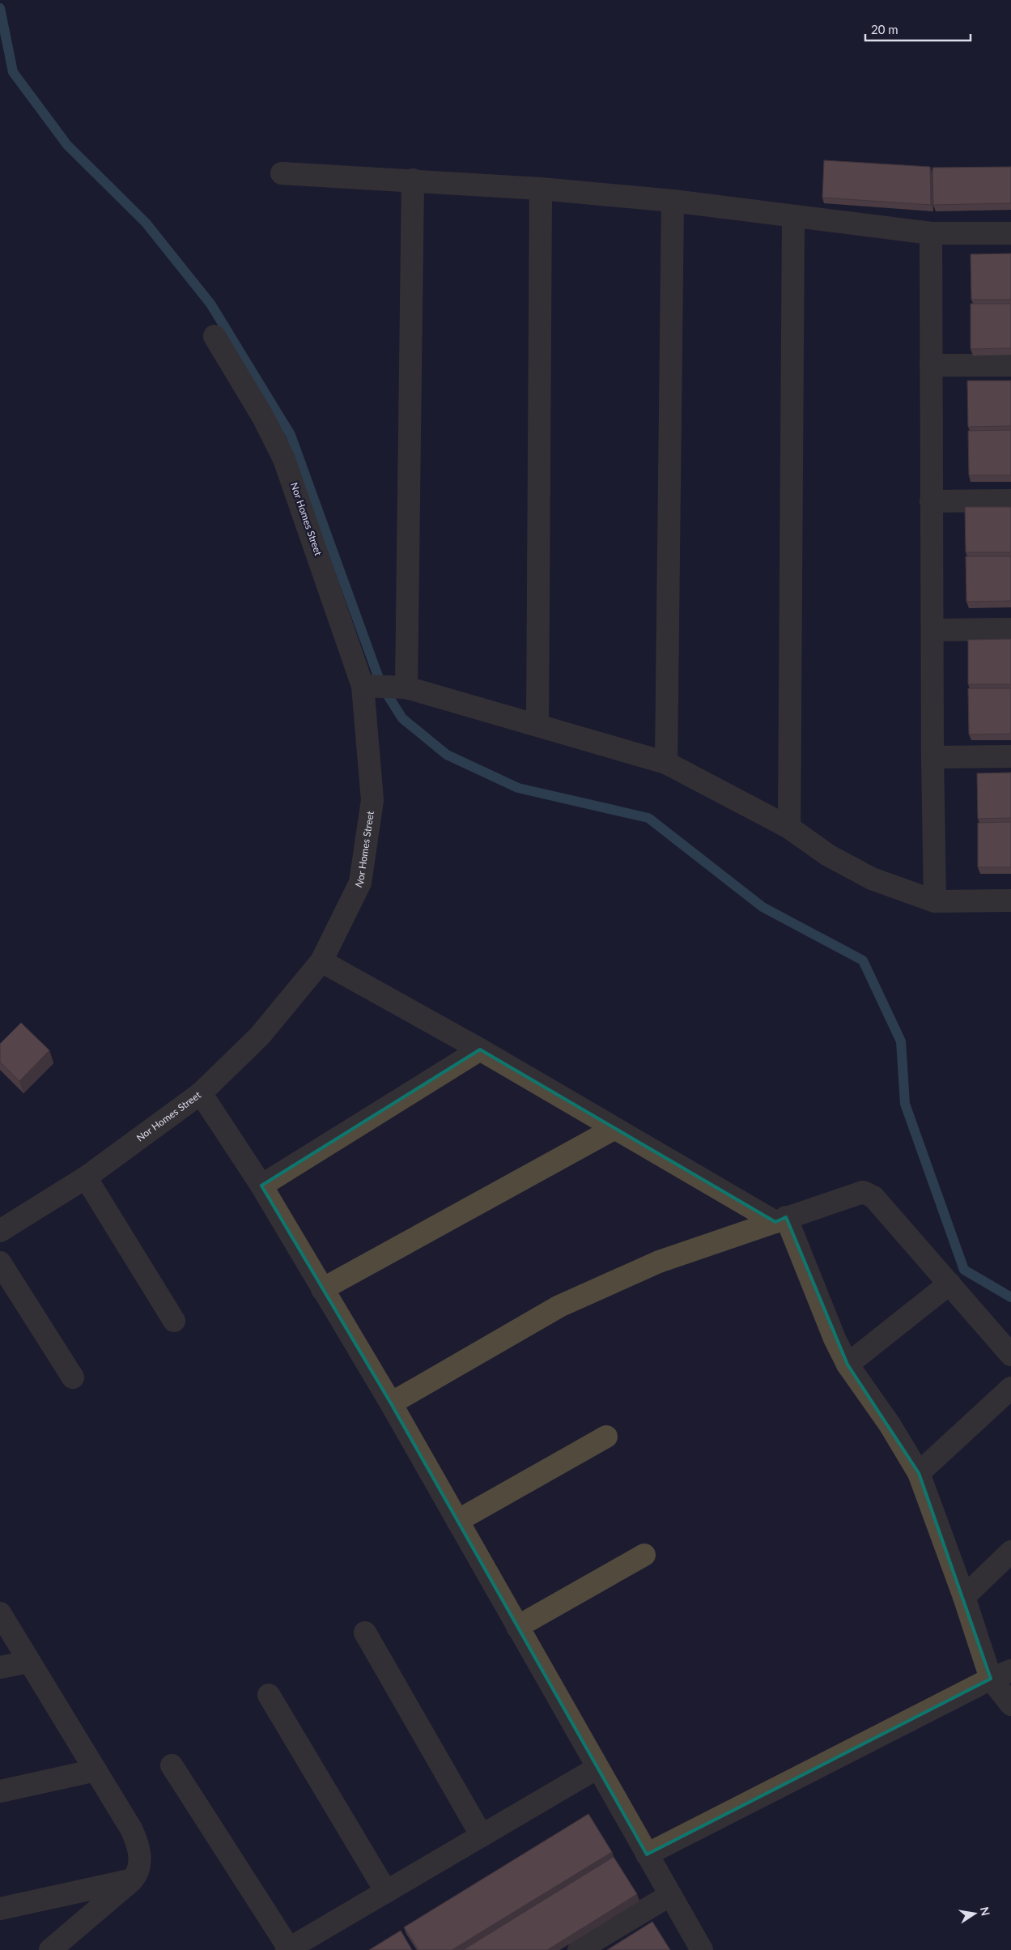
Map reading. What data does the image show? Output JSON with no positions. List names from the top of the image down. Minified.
{"streets":{"street":["Nor Homes Street"]},"scale_bar":"20 m","north":"right"}
